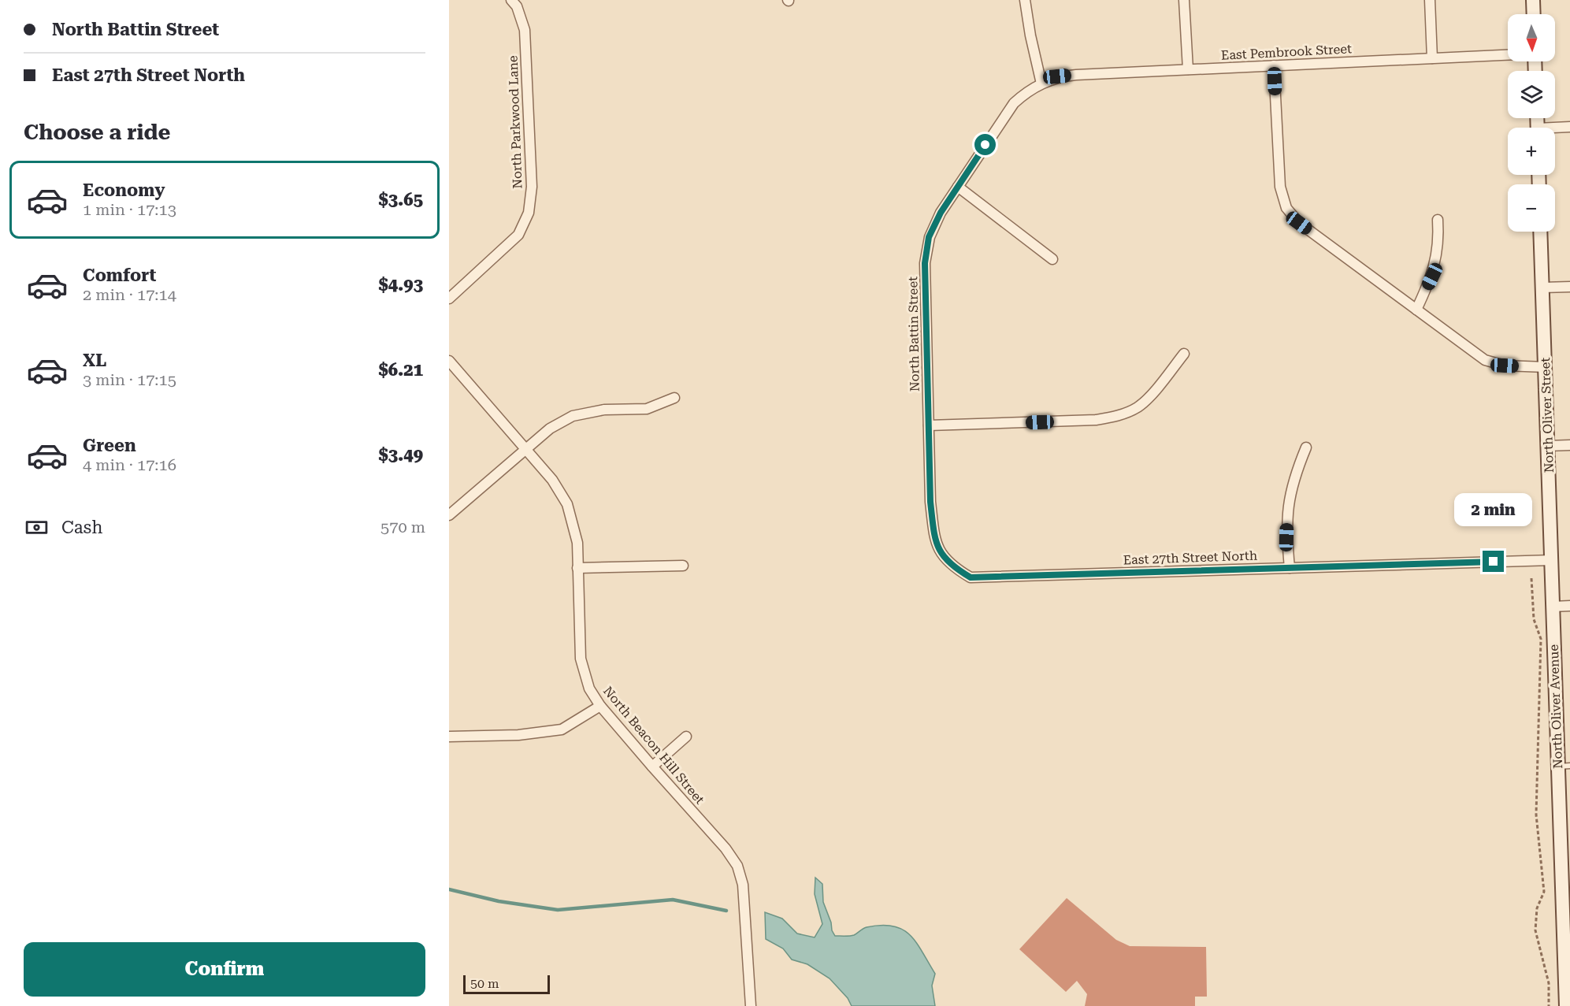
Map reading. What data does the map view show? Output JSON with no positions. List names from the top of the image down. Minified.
{"streets":{"main road":["North Oliver Street","North Oliver Avenue"],"street":["East Pembrook Street","North Parkwood Lane","North Battin Street","East 27th Street North","North Beacon Hill Street"]},"crossings":[["East Pembrook Street","North Battin Street"],["North Battin Street","East 27th Street North"],["North Oliver Street","East 27th Street North"],["North Oliver Street","North Oliver Avenue"]],"scale_bar":"50 m","north":"bottom","page":{"banner":["North Battin Street","East 27th Street North"],"map_buttons":["+","−"],"heading":"Choose a ride","list":[{"name":"Economy","note":"1 min · 17:13","value":"$3.65"},{"name":"Comfort","note":"2 min · 17:14","value":"$4.93"},{"name":"XL","note":"3 min · 17:15","value":"$6.21"},{"name":"Green","note":"4 min · 17:16","value":"$3.49"}],"bubble":"2 min","pay":["Cash","570 m"],"buttons":"Confirm","scale":"50 m"}}
